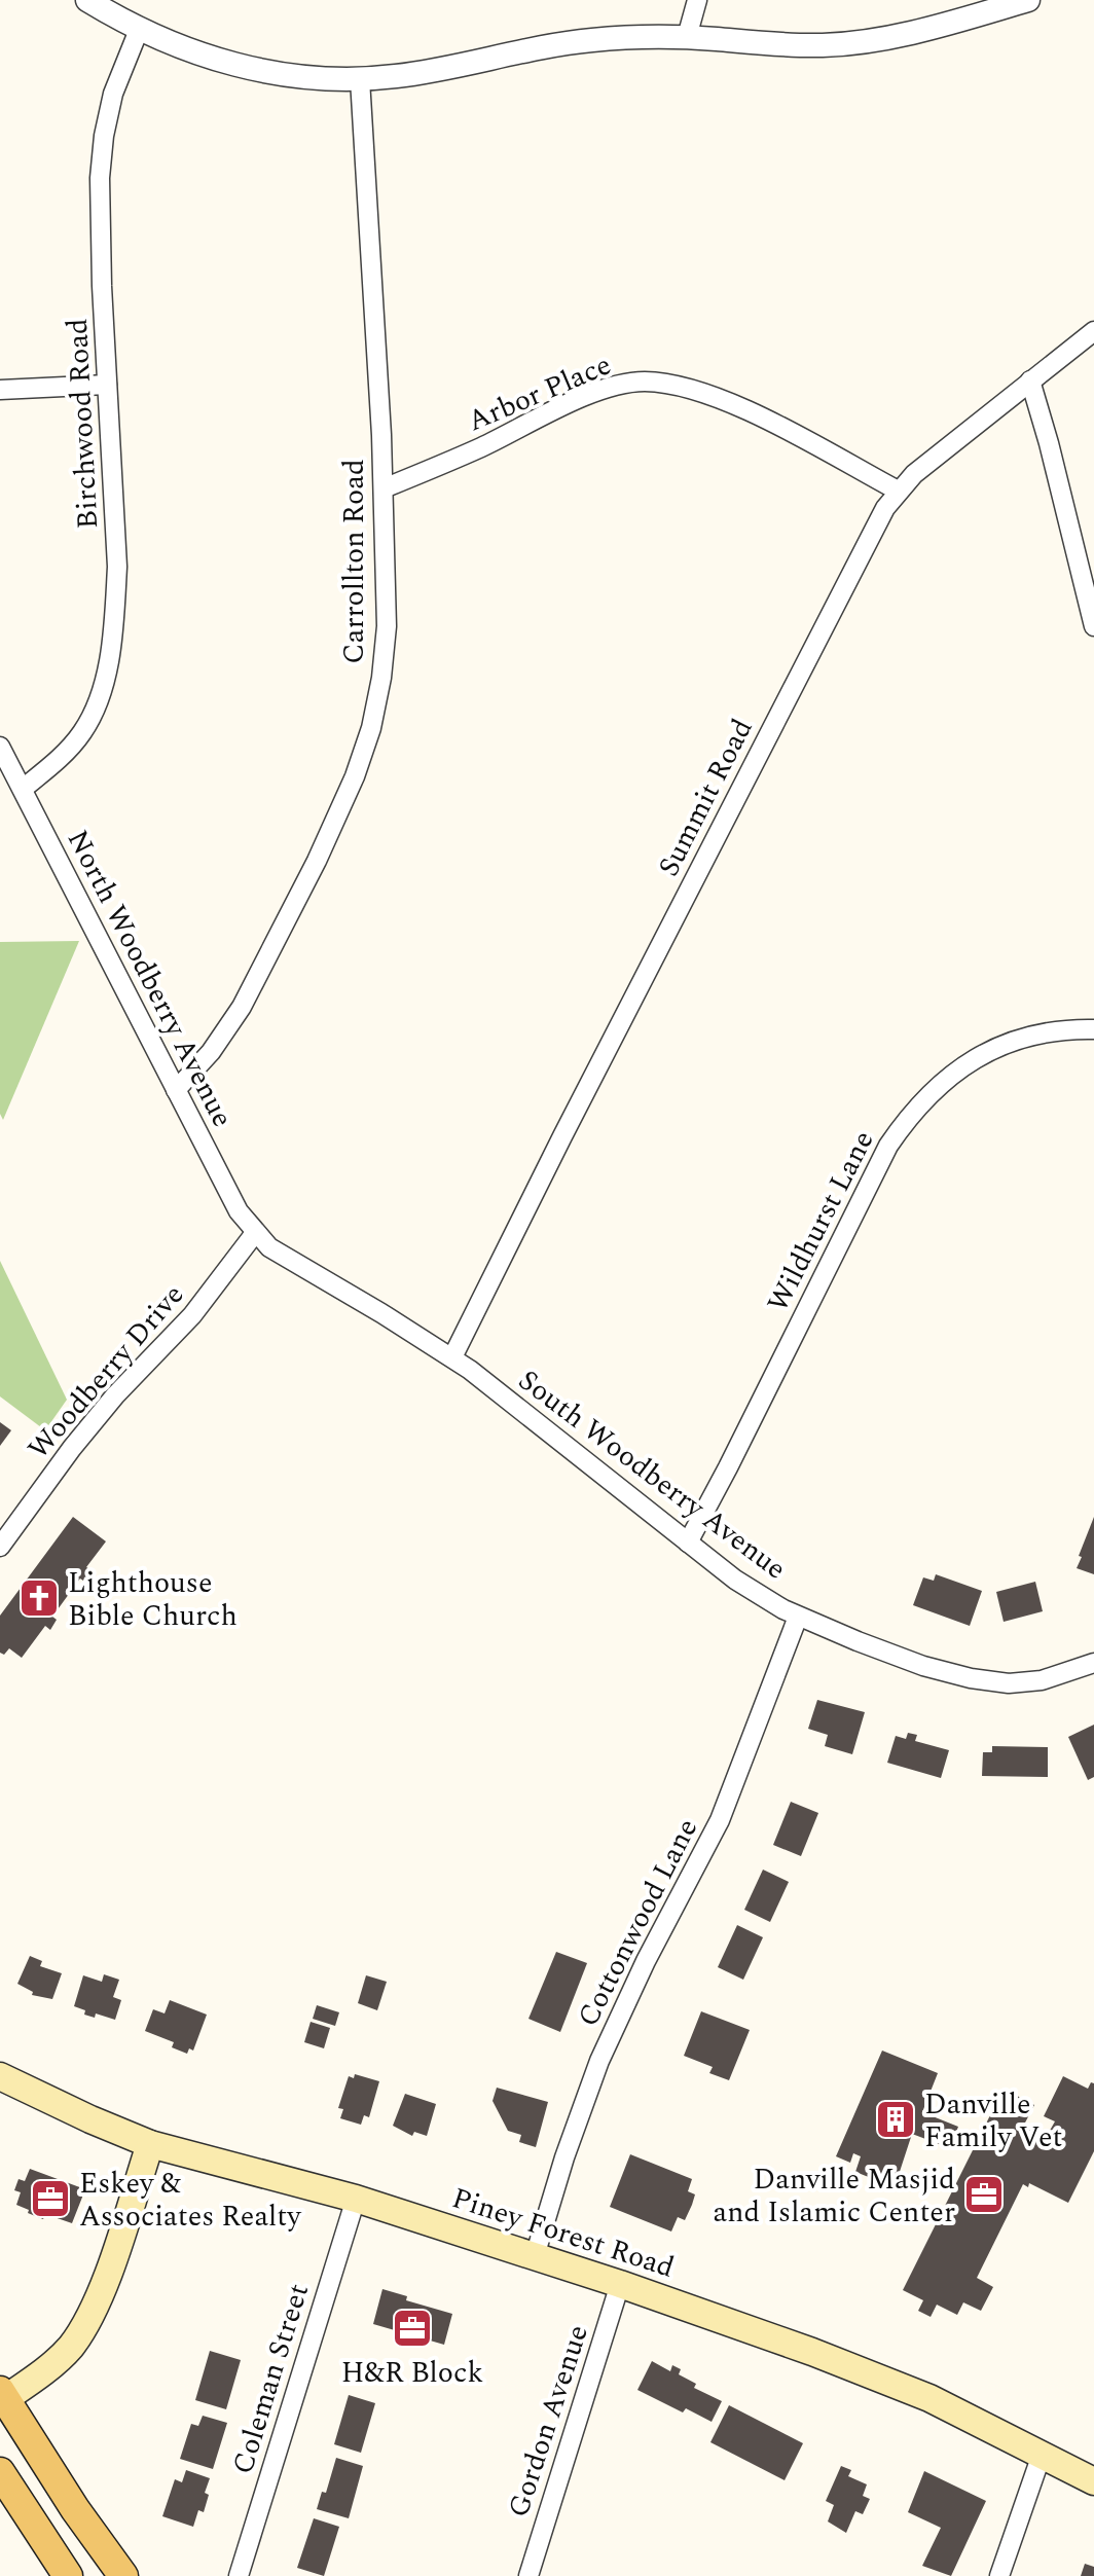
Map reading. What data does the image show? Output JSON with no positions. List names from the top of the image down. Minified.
{"streets":{"main road":["Piney Forest Road"],"street":["Arbor Place","Birchwood Road","Carrollton Road","Summit Road","North Woodberry Avenue","Wildhurst Lane","Woodberry Drive","South Woodberry Avenue","Cottonwood Lane","Coleman Street","Gordon Avenue"]},"crossings":[["Arbor Place","Carrollton Road"],["Arbor Place","Summit Road"],["Birchwood Road","North Woodberry Avenue"],["Carrollton Road","North Woodberry Avenue"],["Summit Road","South Woodberry Avenue"],["North Woodberry Avenue","Woodberry Drive"],["North Woodberry Avenue","South Woodberry Avenue"],["Wildhurst Lane","South Woodberry Avenue"],["Woodberry Drive","South Woodberry Avenue"],["South Woodberry Avenue","Cottonwood Lane"],["Cottonwood Lane","Piney Forest Road"],["Piney Forest Road","Coleman Street"],["Piney Forest Road","Gordon Avenue"]],"places":{"church":["Lighthouse Bible Church"],"building":["Danville Family Vet"],"office":["Danville Masjid and Islamic Center","Eskey & Associates Realty","H&R Block"]}}
